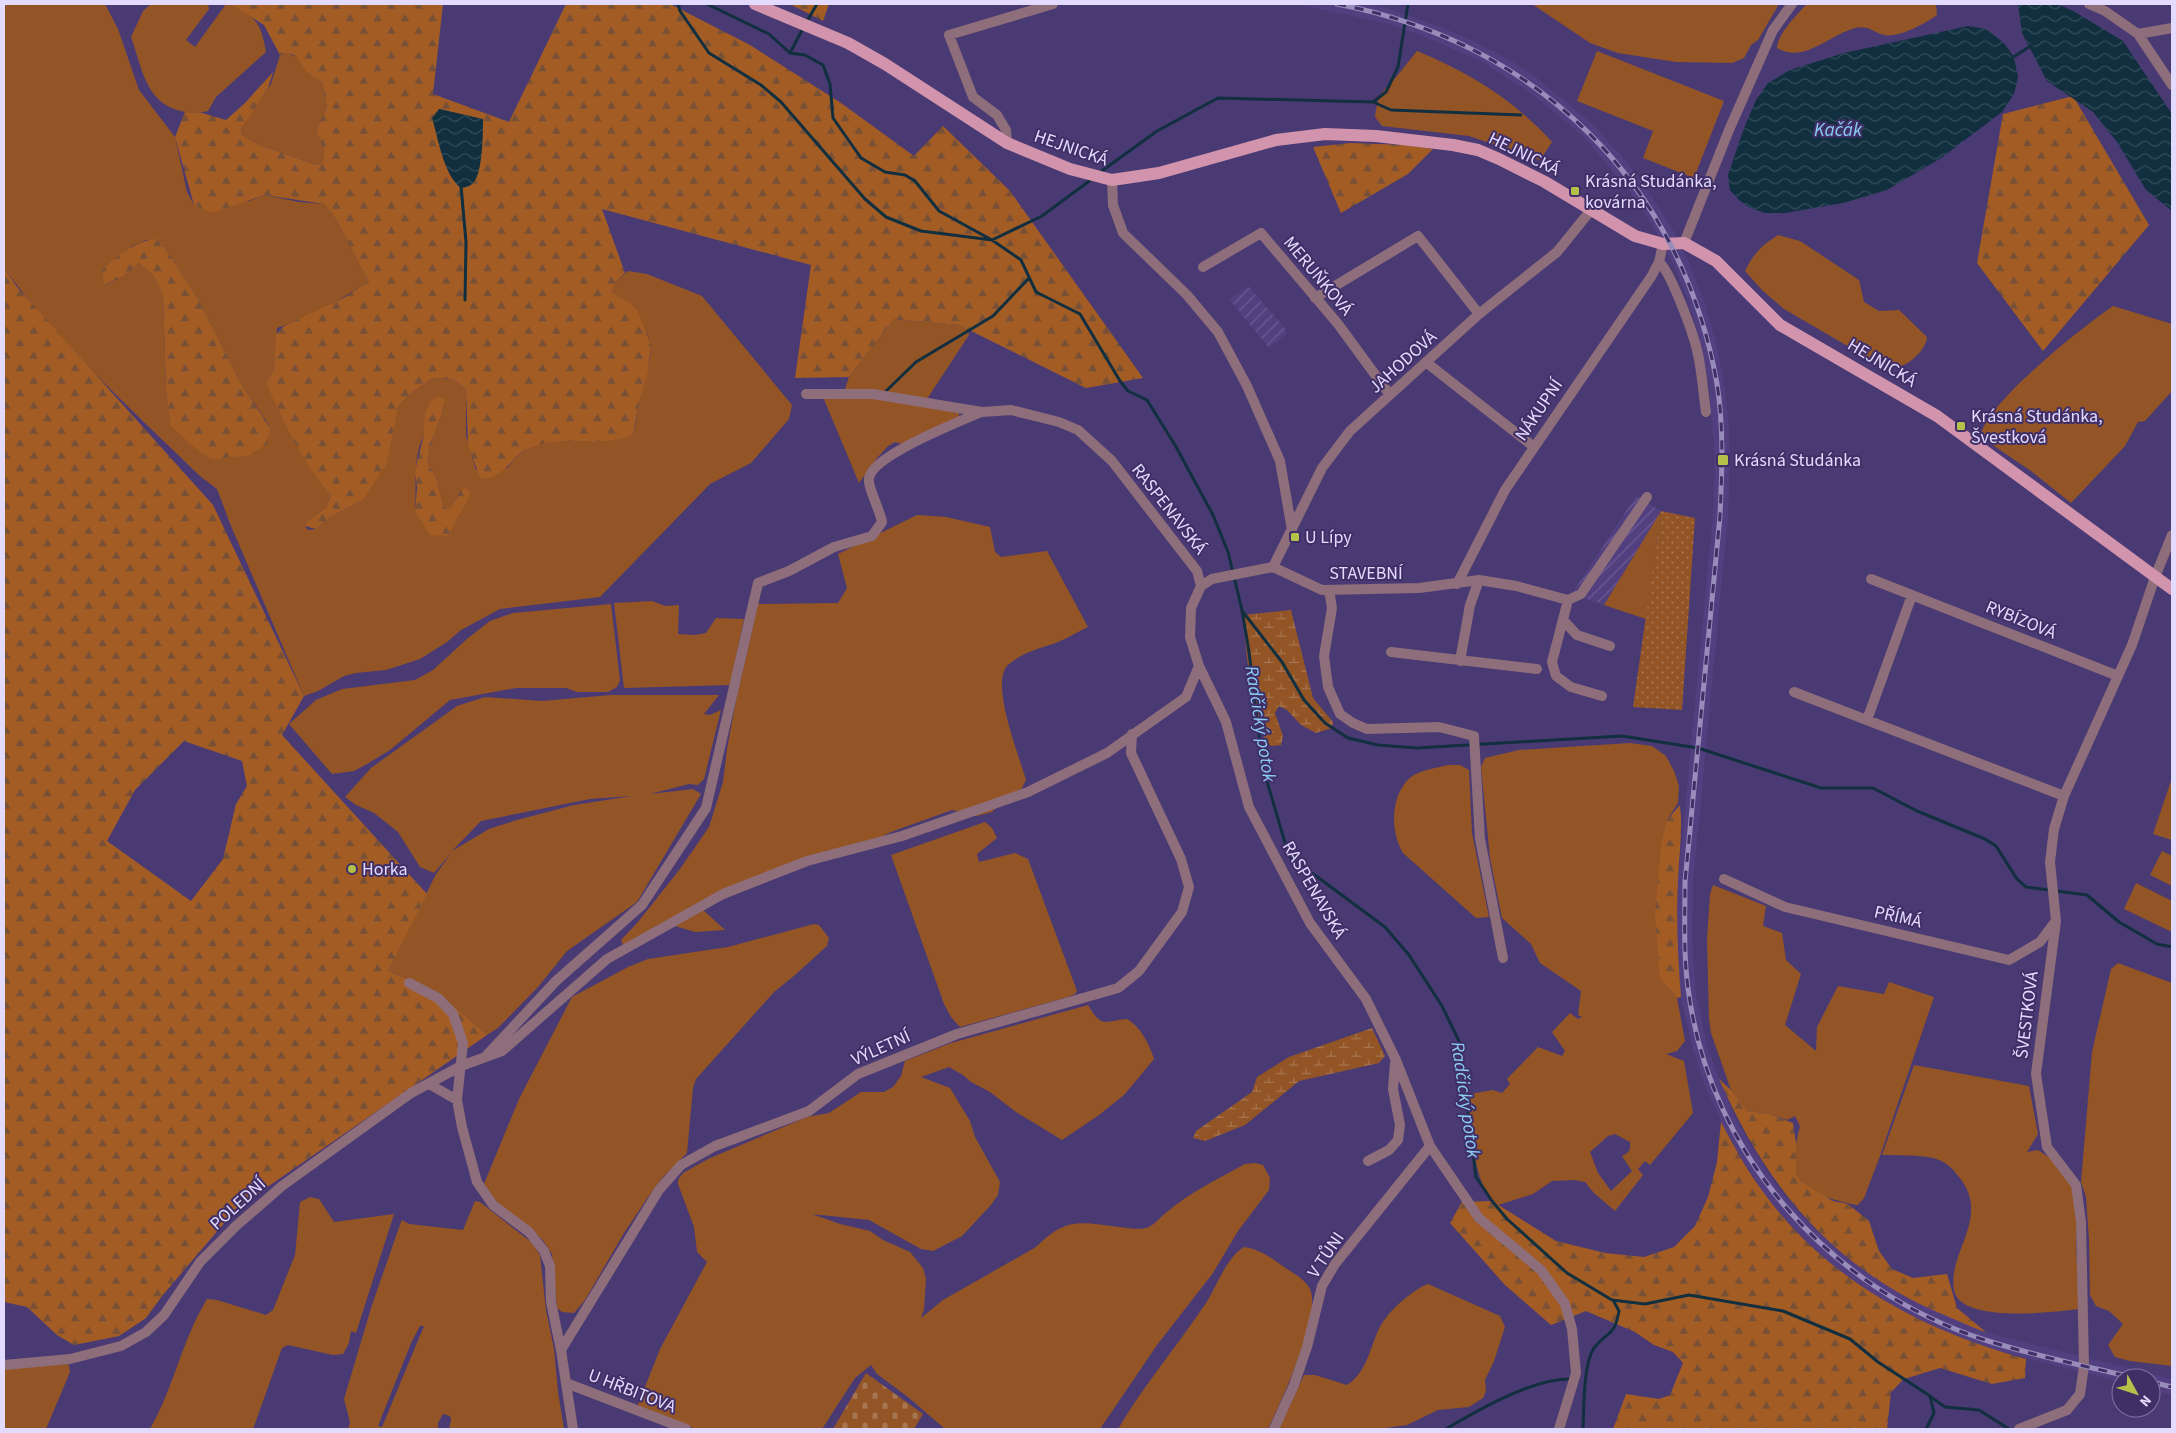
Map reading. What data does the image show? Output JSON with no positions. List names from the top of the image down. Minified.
{"streets":{"main road":["HEJNICKÁ"],"street":["MERUŇKOVÁ","JAHODOVÁ","NÁKUPNÍ","RASPENAVSKÁ","STAVEBNÍ","RYBÍZOVÁ","PŘÍMÁ","ŠVESTKOVÁ","VÝLETNÍ","POLEDNÍ","V TŮNI","U HŘBITOVA"]},"crossings":[["HEJNICKÁ","JAHODOVÁ"],["HEJNICKÁ","NÁKUPNÍ"],["HEJNICKÁ","ŠVESTKOVÁ"],["MERUŇKOVÁ","JAHODOVÁ"],["JAHODOVÁ","STAVEBNÍ"],["NÁKUPNÍ","STAVEBNÍ"],["RASPENAVSKÁ","POLEDNÍ"],["RASPENAVSKÁ","V TŮNI"],["RYBÍZOVÁ","ŠVESTKOVÁ"],["PŘÍMÁ","ŠVESTKOVÁ"],["VÝLETNÍ","POLEDNÍ"]],"water":["Kačák","Radčický potok"],"places":{"transit":["Krásná Studánka, kovárna","Krásná Studánka, Švestková","Krásná Studánka","U Lípy"],"other":["Horka"]},"north":"bottom right"}
